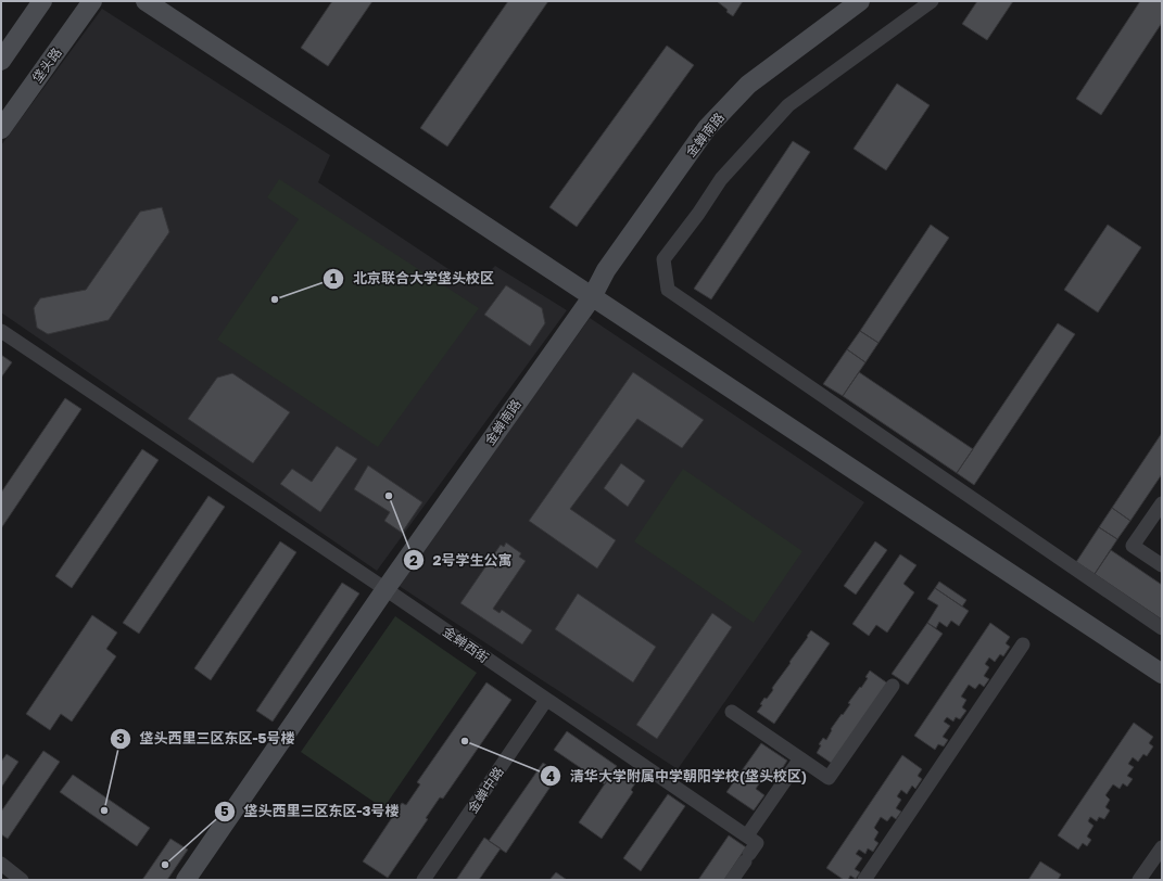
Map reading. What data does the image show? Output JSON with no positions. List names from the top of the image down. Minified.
{"streets":{"street":["垡头路","金蝉南路","金蝉西街","金蝉中路"]},"crossings":[["金蝉南路","金蝉西街"],["金蝉西街","金蝉中路"]],"places":["北京联合大学垡头校区","2号学生公寓","清华大学附属中学朝阳学校(垡头校区)","垡头西里三区东区-5号楼","垡头西里三区东区-3号楼"]}
